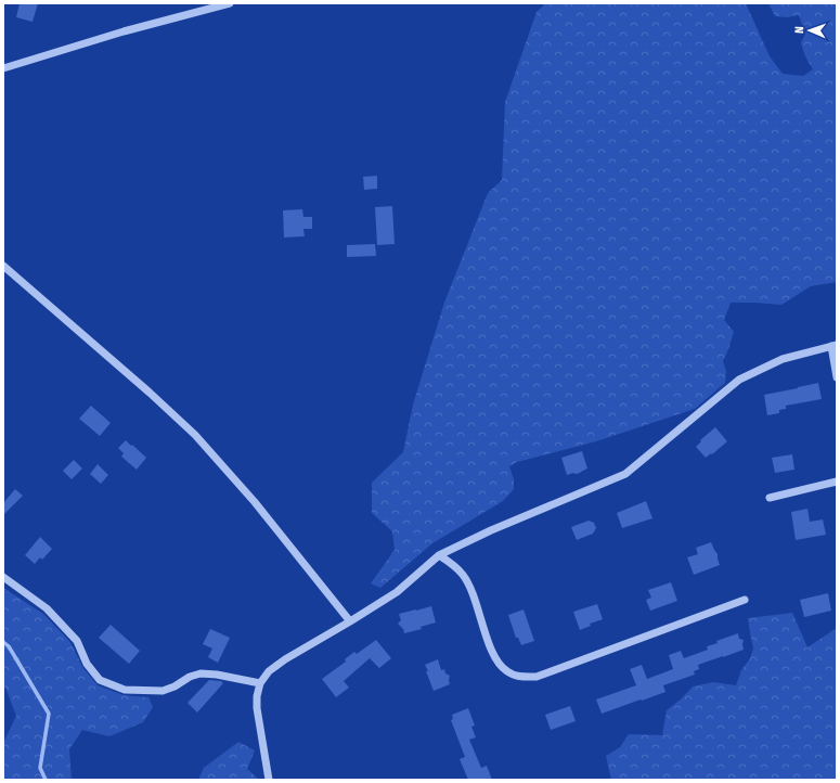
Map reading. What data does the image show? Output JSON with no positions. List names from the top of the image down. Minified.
{"north":"left"}
